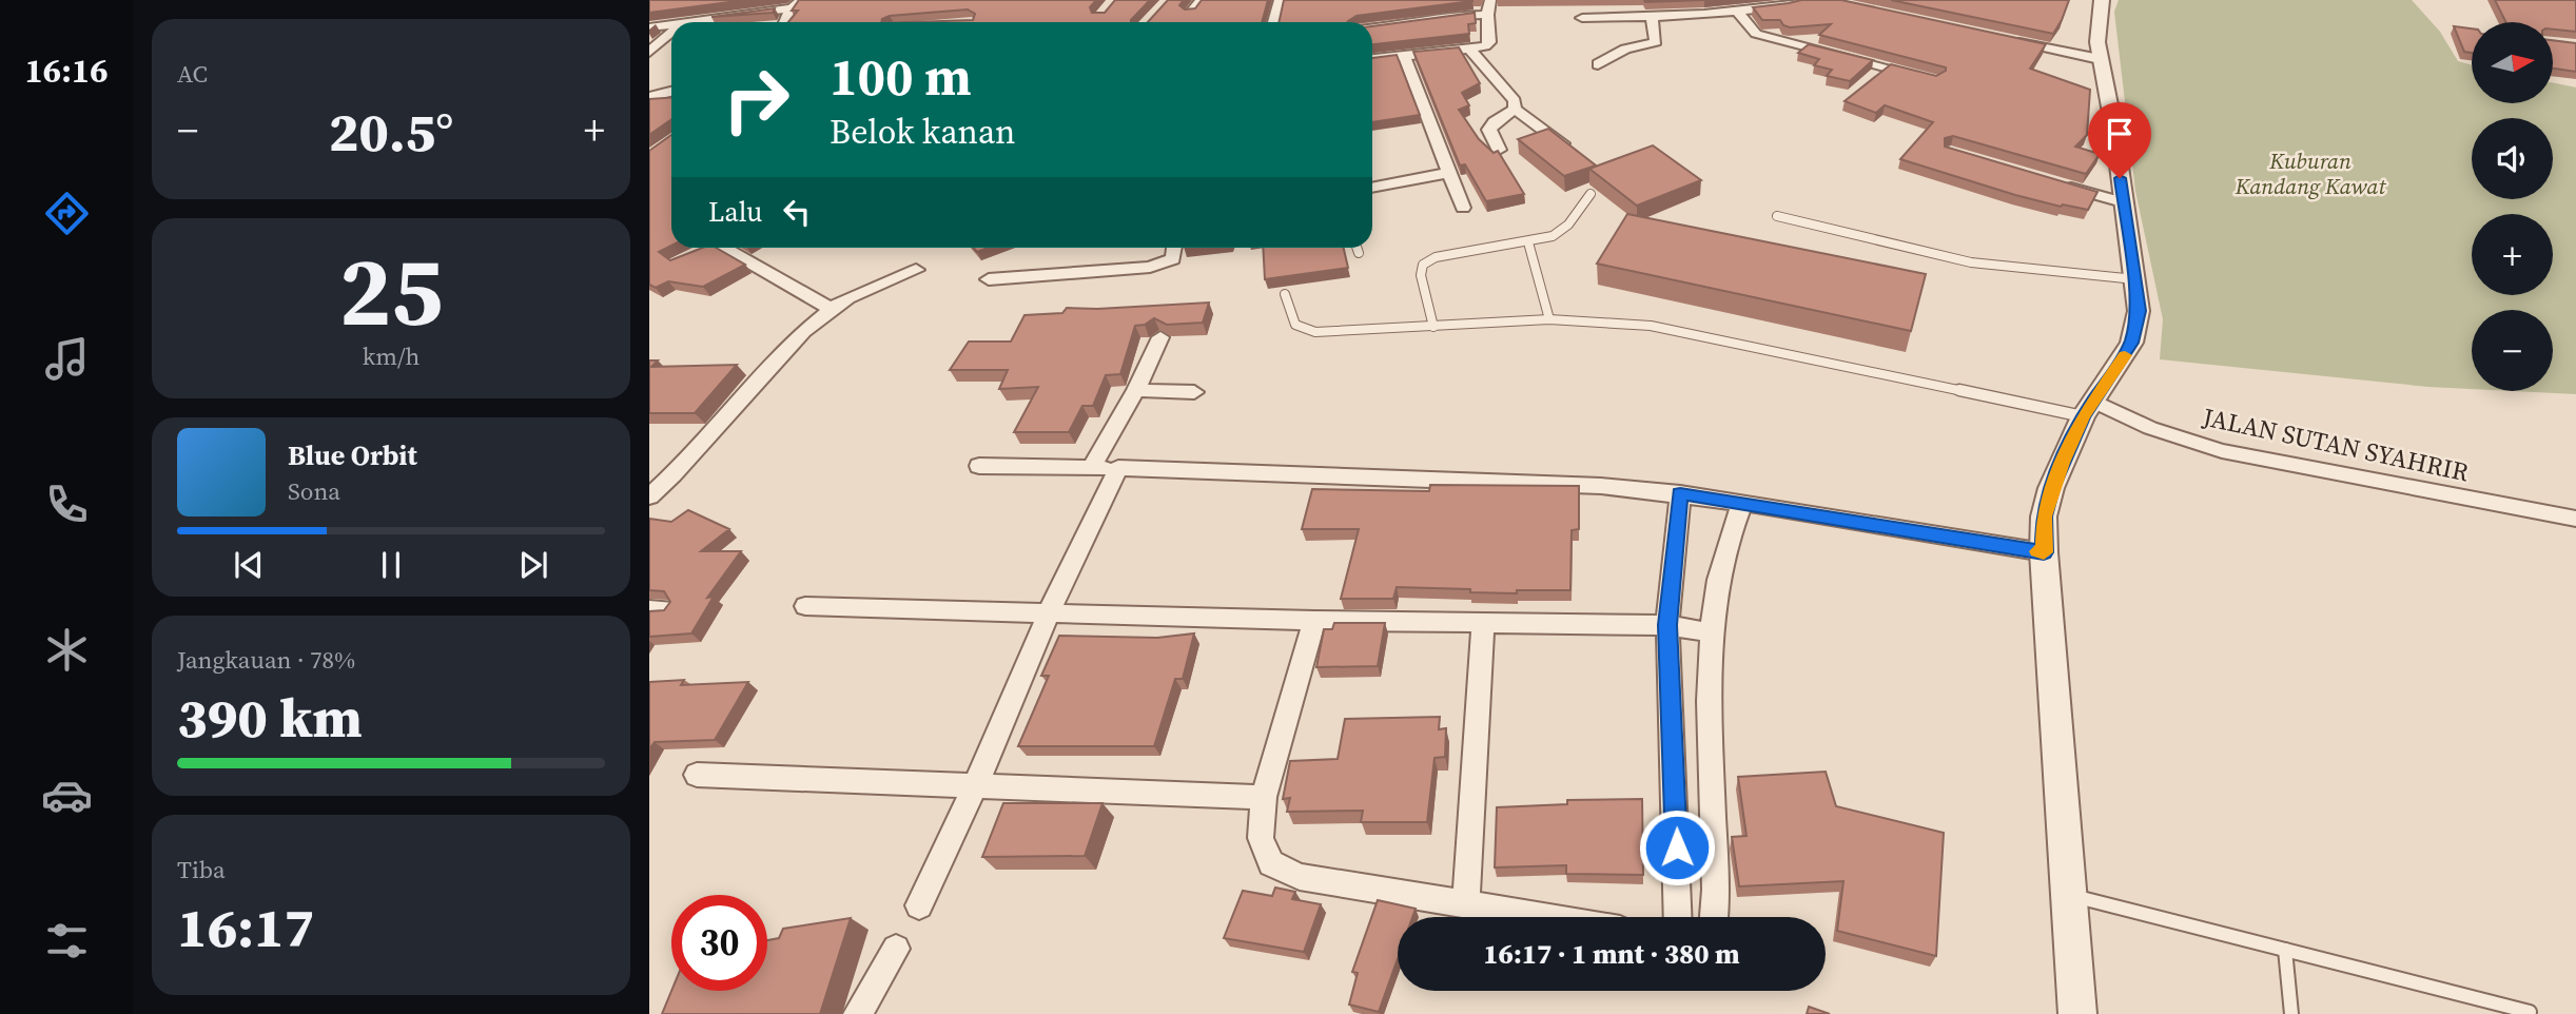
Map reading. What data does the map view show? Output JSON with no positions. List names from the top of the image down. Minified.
{"streets":{"street":["JALAN SUTAN SYAHRIR"]},"parks":["Kuburan Kandang Kawat"],"north":"right","page":{"tabs":"16:16","tile":["AC",["25","km/h"],["Jangkauan · 78%","390 km"],["Tiba","16:17"]],"map_buttons":["+","−"],"turn":["100 m","Belok kanan"],"heat":["−","20.5°","+"],"then":"Lalu","song":["Blue Orbit","Sona"],"limit":"30","trip":"16:17 · 1 mnt · 380 m"}}
